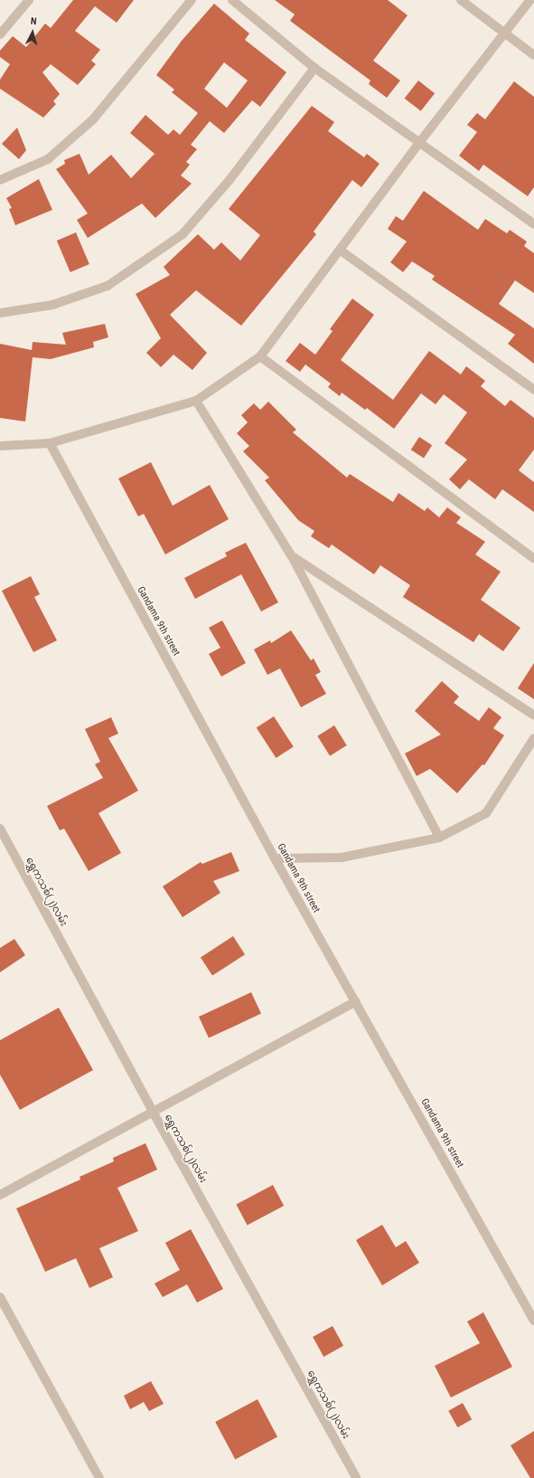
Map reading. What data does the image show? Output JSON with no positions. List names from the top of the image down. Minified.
{"streets":{"street":["Gandama 9th street","ရွှေကသစ်(၂)လမ်း"]},"north":"top"}
